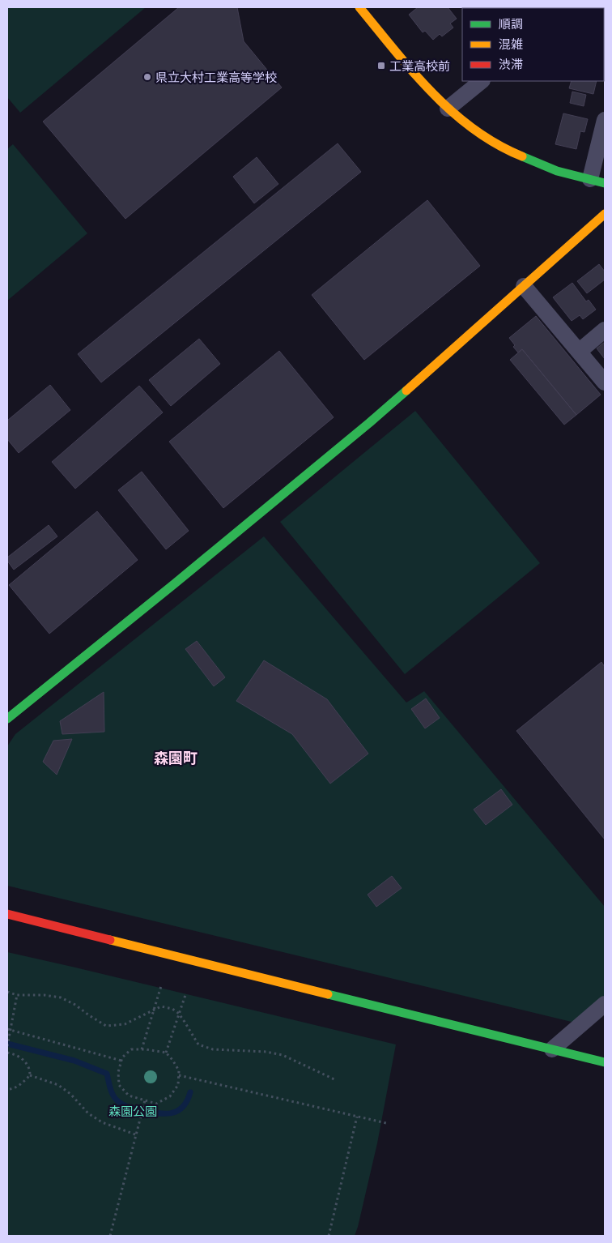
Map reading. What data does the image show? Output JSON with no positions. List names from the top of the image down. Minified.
{"districts":["森園町"],"parks":["森園公園"],"places":{"transit":["工業高校前"],"other":["県立大村工業高等学校"]},"legend":["順調","混雑","渋滞"]}
